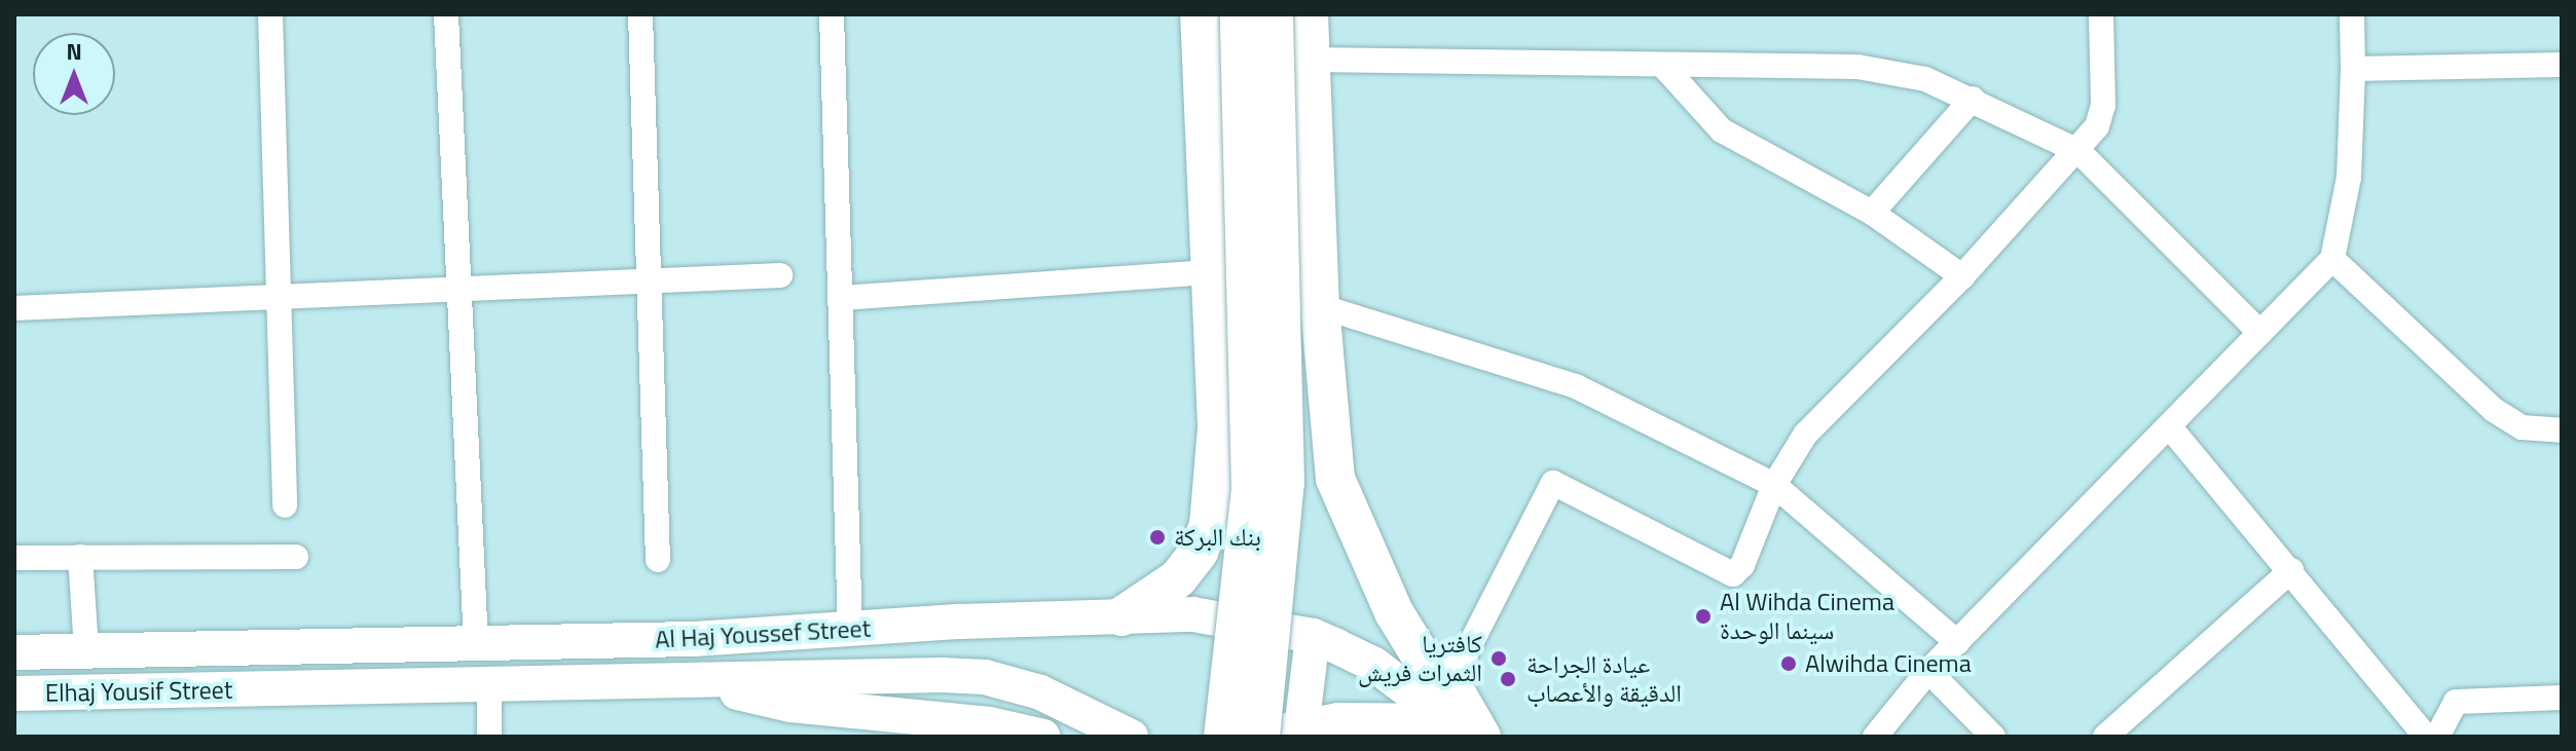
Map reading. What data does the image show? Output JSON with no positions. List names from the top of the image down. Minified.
{"streets":{"main road":["Al Haj Youssef Street"]},"places":["بنك البركة","Al Wihda Cinema سينما الوحدة","كافتريا الثمرات فريش","Alwihda Cinema","عيادة الجراحة الدقيقة والأعصاب"],"north":"top"}
